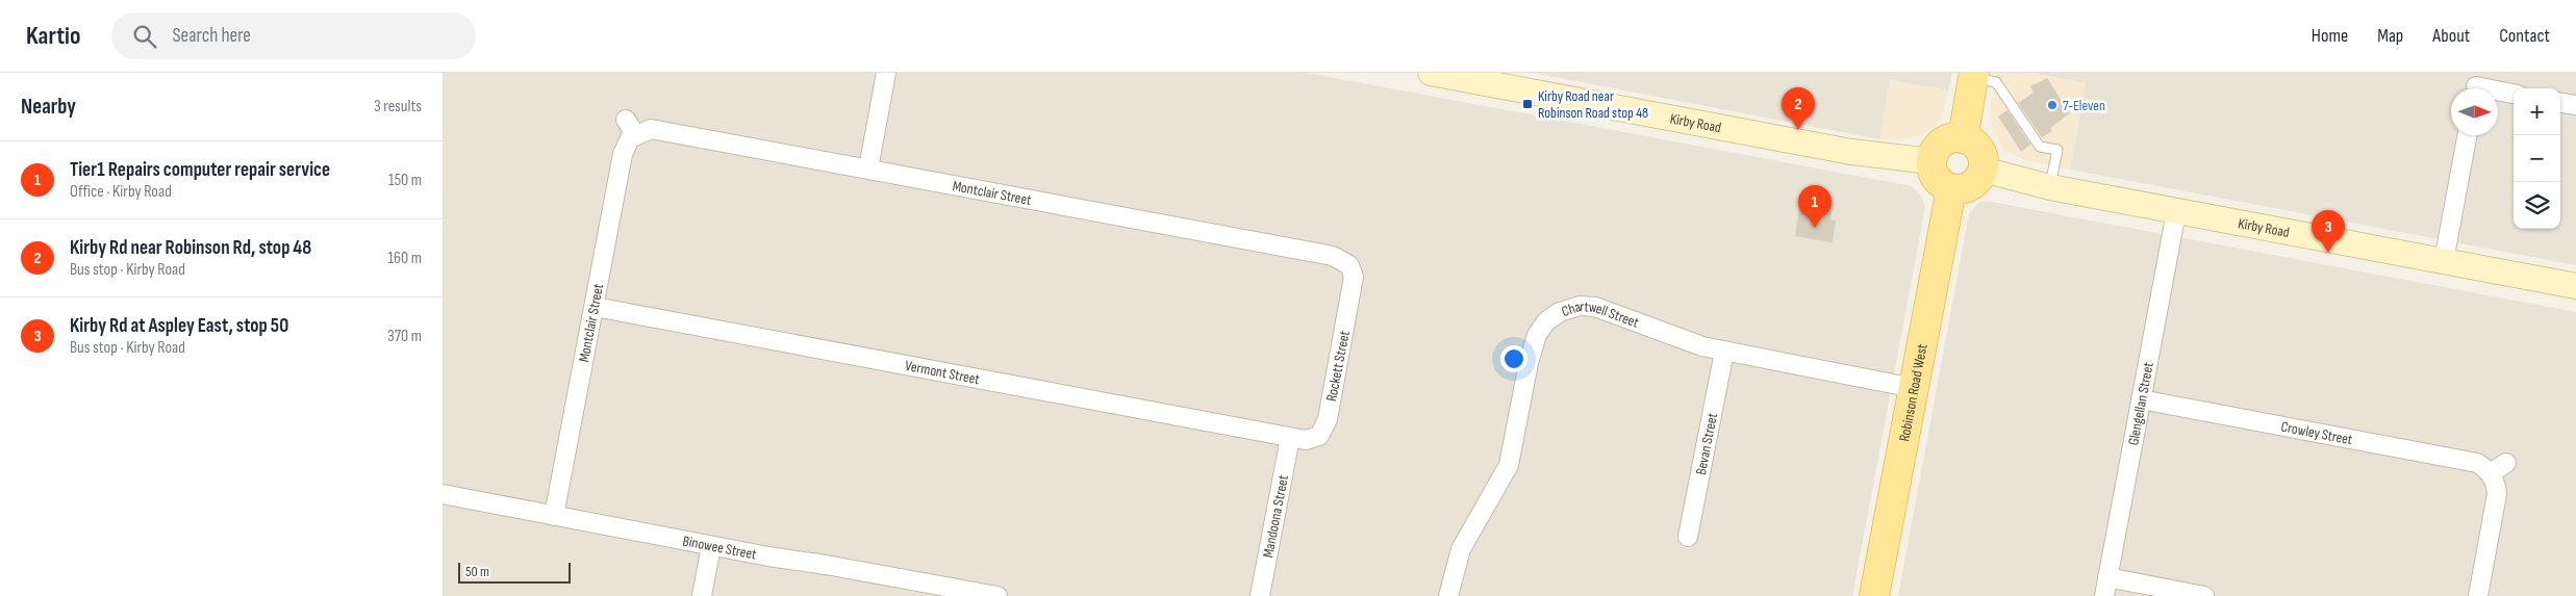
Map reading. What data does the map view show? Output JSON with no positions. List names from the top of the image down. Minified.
{"streets":{"main road":["Robinson Road West"],"street":["Kirby Road","Montclair Street","Chartwell Street","Rockett Street","Vermont Street","Glengellan Street","Crowley Street","Bevan Street","Mandoona Street","Binowee Street"]},"crossings":[["Kirby Road","Robinson Road West"],["Kirby Road","Glengellan Street"],["Montclair Street","Rockett Street"],["Montclair Street","Vermont Street"],["Montclair Street","Binowee Street"],["Chartwell Street","Robinson Road West"],["Chartwell Street","Bevan Street"],["Rockett Street","Vermont Street"],["Rockett Street","Mandoona Street"],["Vermont Street","Mandoona Street"],["Glengellan Street","Crowley Street"]],"places":{"transit":["Kirby Road near Robinson Road stop 48"],"other":["7-Eleven"]},"scale_bar":"50 m","north":"right","page":{"header":"Kartio","search":"Search here","nav":["Home","Map","About","Contact"],"heading":["Nearby","3 results"],"pins":["2","1","3"],"map_buttons":["+","−"],"list":[{"mark":"1","name":"Tier1 Repairs computer repair service","note":"Office · Kirby Road","value":"150 m"},{"mark":"2","name":"Kirby Rd near Robinson Rd, stop 48","note":"Bus stop · Kirby Road","value":"160 m"},{"mark":"3","name":"Kirby Rd at Aspley East, stop 50","note":"Bus stop · Kirby Road","value":"370 m"}],"scale":"50 m"}}
